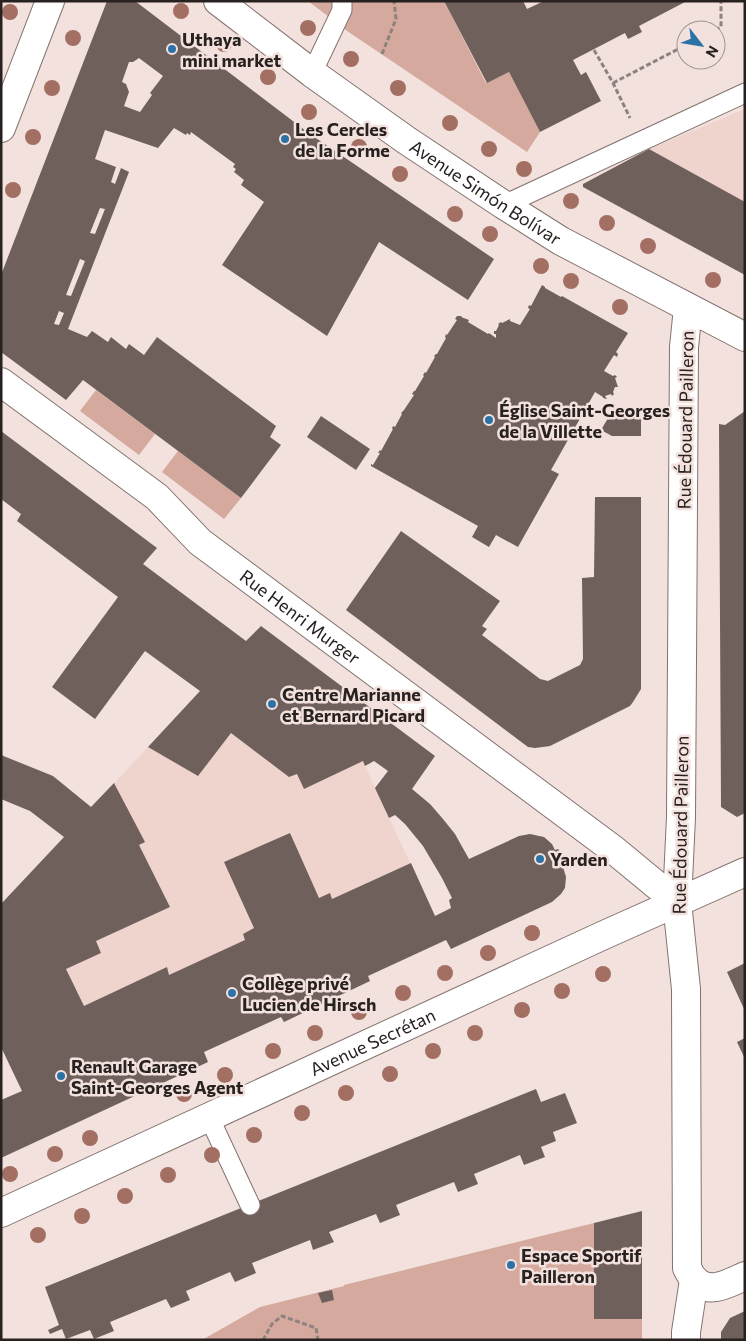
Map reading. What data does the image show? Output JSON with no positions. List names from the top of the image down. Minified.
{"streets":{"street":["Avenue Simón Bolívar","Rue Édouard Pailleron","Rue Henri Murger","Avenue Secrétan"]},"crossings":[["Avenue Simón Bolívar","Rue Édouard Pailleron"],["Rue Édouard Pailleron","Rue Henri Murger"],["Rue Édouard Pailleron","Avenue Secrétan"],["Rue Henri Murger","Avenue Secrétan"]],"places":["Uthaya mini market","Les Cercles de la Forme","Église Saint-Georges de la Villette","Centre Marianne et Bernard Picard","Yarden","Collège privé Lucien de Hirsch","Renault Garage Saint-Georges Agent","Espace Sportif Pailleron"],"north":"bottom right"}
